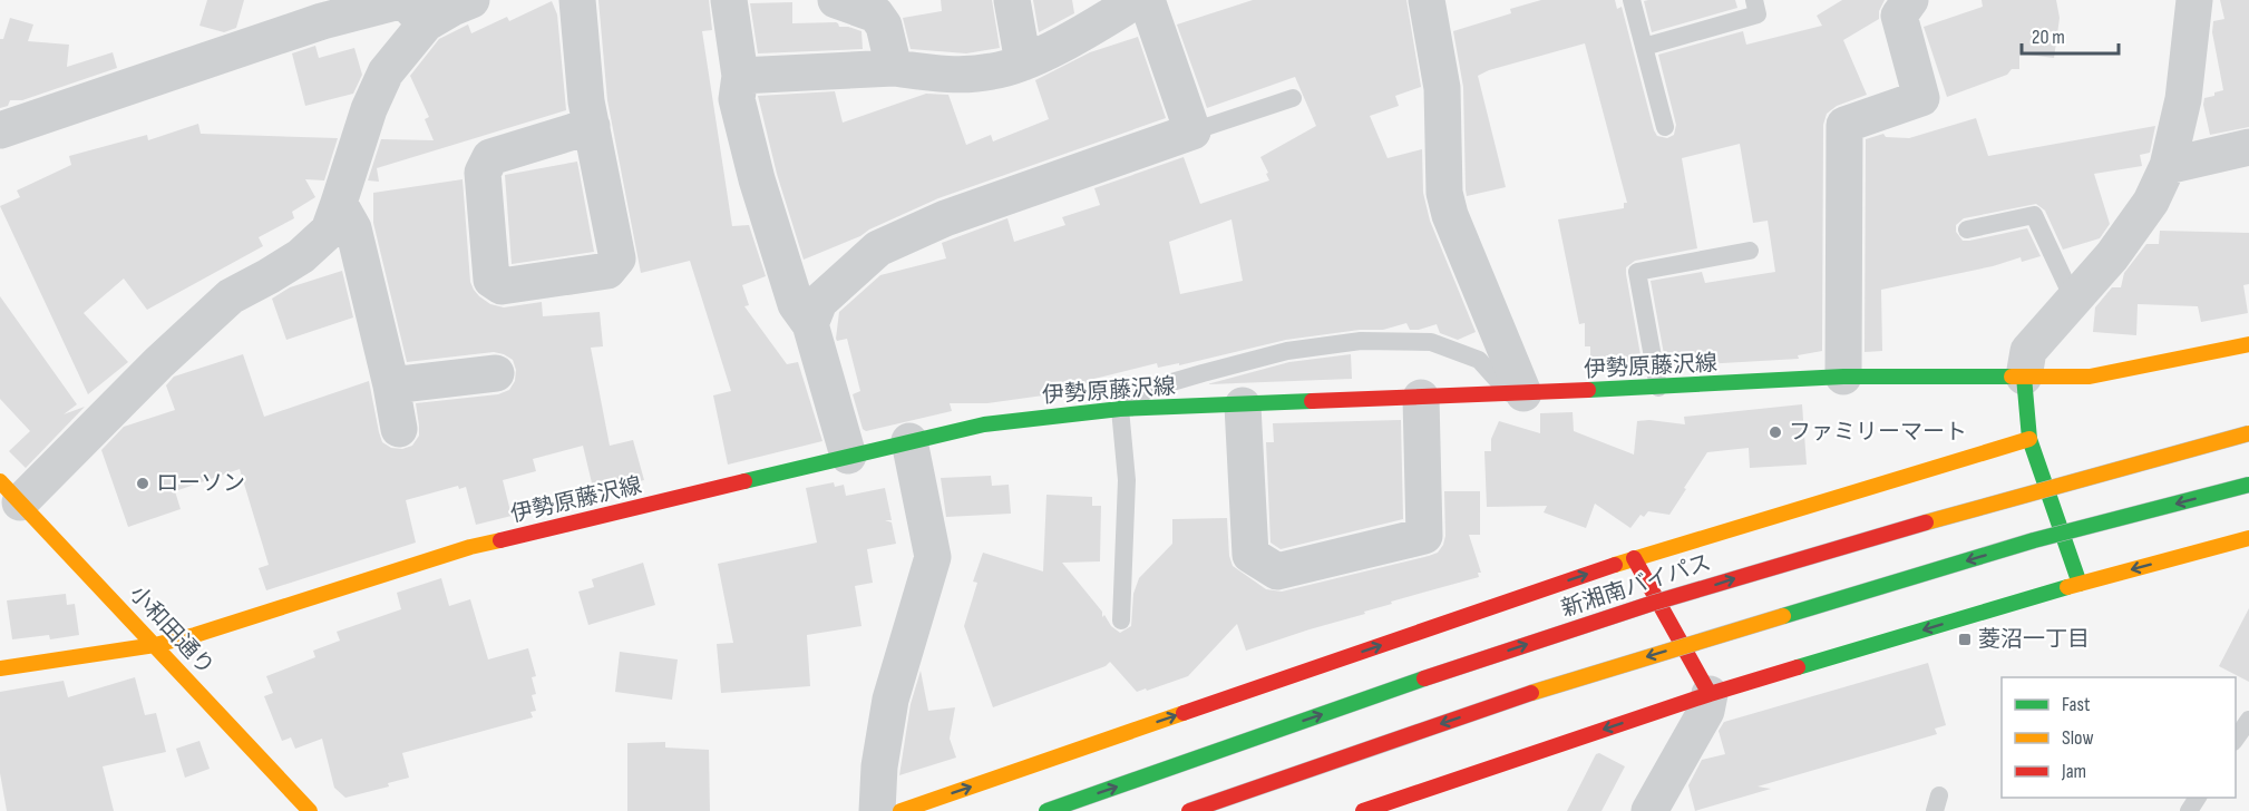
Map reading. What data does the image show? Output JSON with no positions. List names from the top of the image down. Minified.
{"streets":{"main road":["伊勢原藤沢線","新湘南バイパス","小和田通り"]},"crossings":[["伊勢原藤沢線","小和田通り"]],"places":{"other":["ファミリーマート","ローソン"],"transit":["菱沼一丁目"]},"legend":["Fast","Slow","Jam"],"scale_bar":"20 m"}
